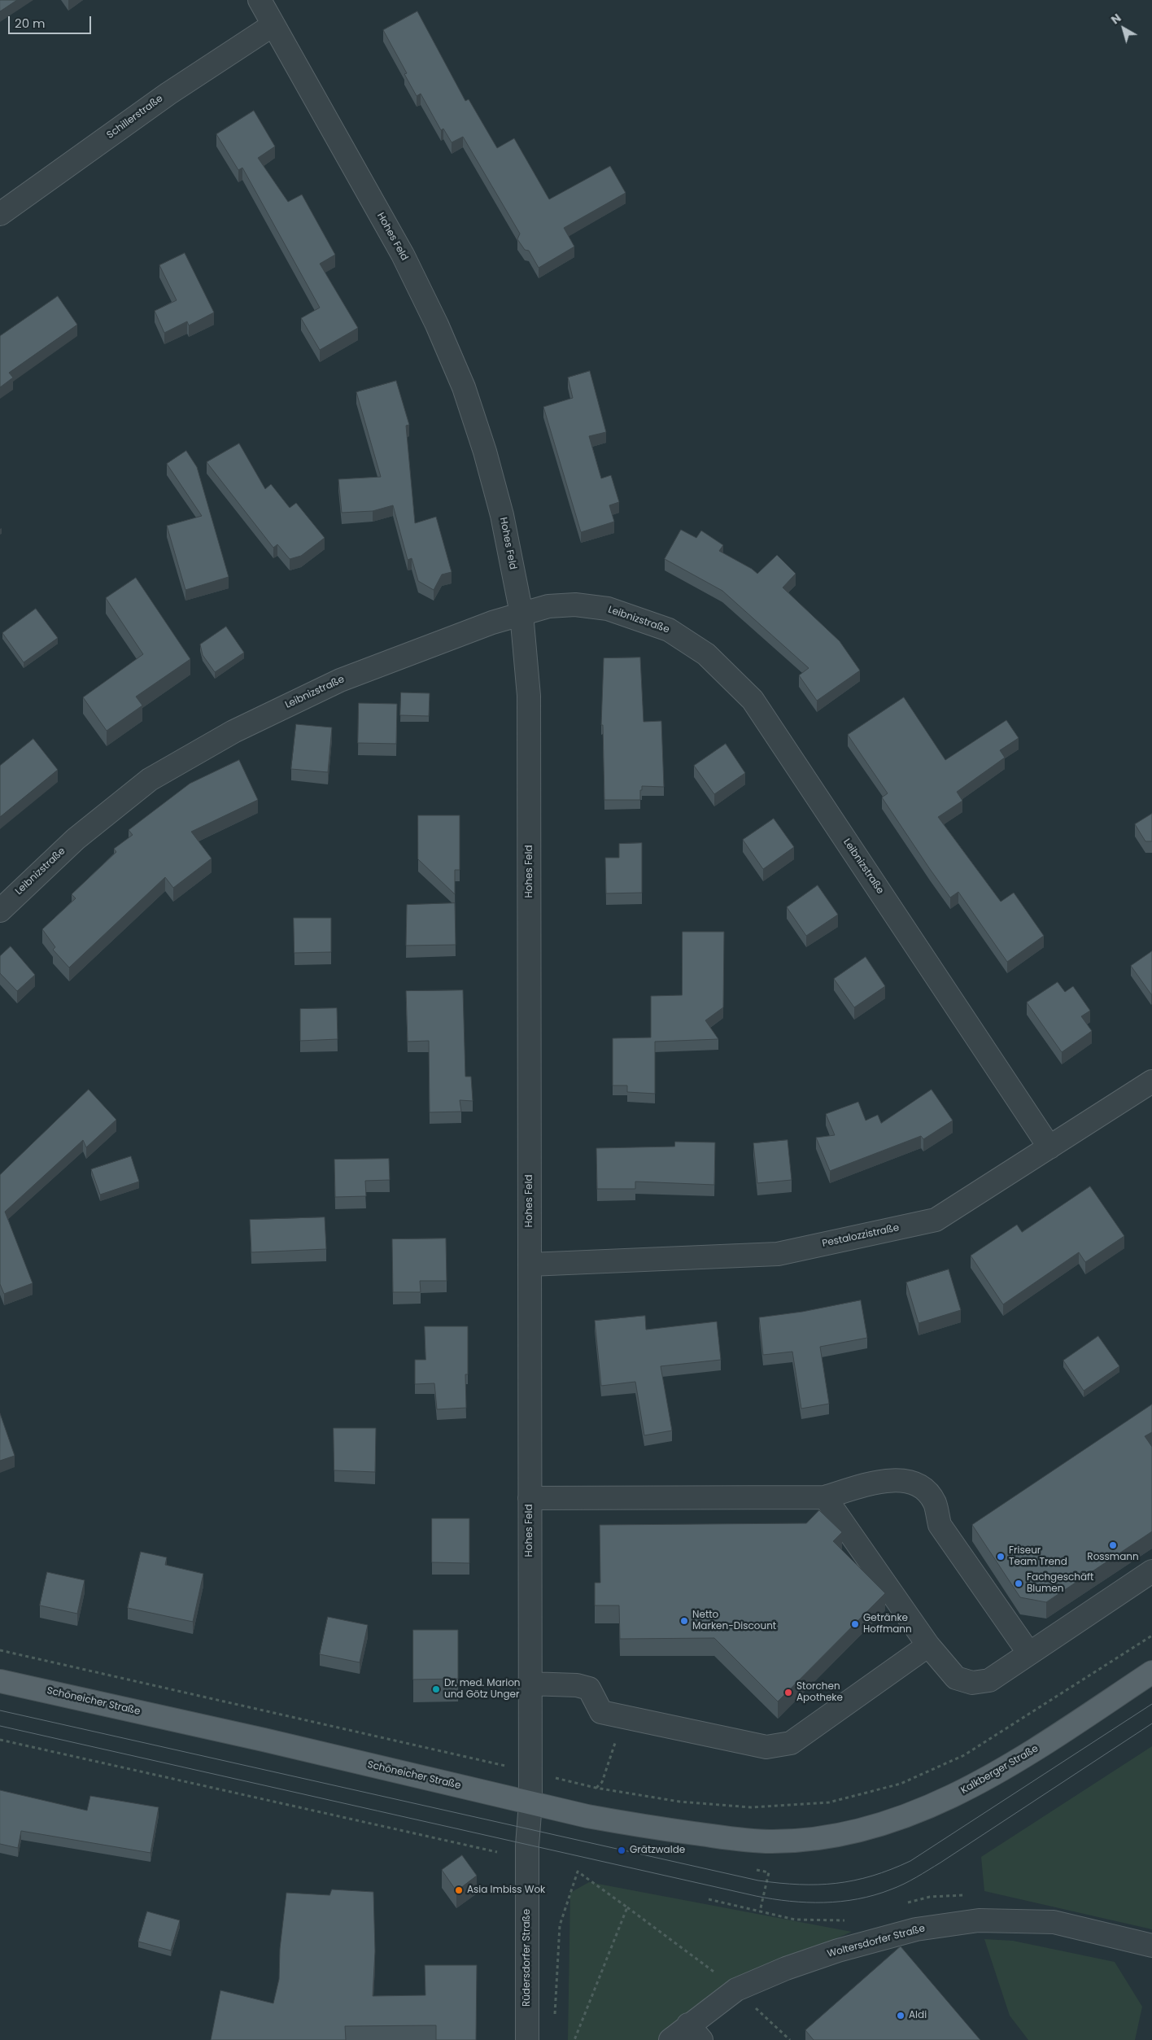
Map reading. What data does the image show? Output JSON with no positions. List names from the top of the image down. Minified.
{"streets":{"main road":["Schöneicher Straße","Kalkberger Straße"],"street":["Schillerstraße","Hohes Feld","Leibnizstraße","Pestalozzistraße","Woltersdorfer Straße","Rüdersdorfer Straße"]},"crossings":[["Schillerstraße","Hohes Feld"],["Hohes Feld","Leibnizstraße"],["Hohes Feld","Pestalozzistraße"],["Hohes Feld","Schöneicher Straße"],["Hohes Feld","Rüdersdorfer Straße"],["Leibnizstraße","Pestalozzistraße"],["Schöneicher Straße","Kalkberger Straße"],["Schöneicher Straße","Rüdersdorfer Straße"]],"places":["Rossmann","Friseur Team Trend","Fachgeschäft Blumen","Netto Marken-Discount","Getränke Hoffmann","Dr. med. Marion und Götz Unger","Storchen Apotheke","Grätzwalde","Asia Imbiss Wok","Aldi"],"scale_bar":"20 m","north":"top left"}
